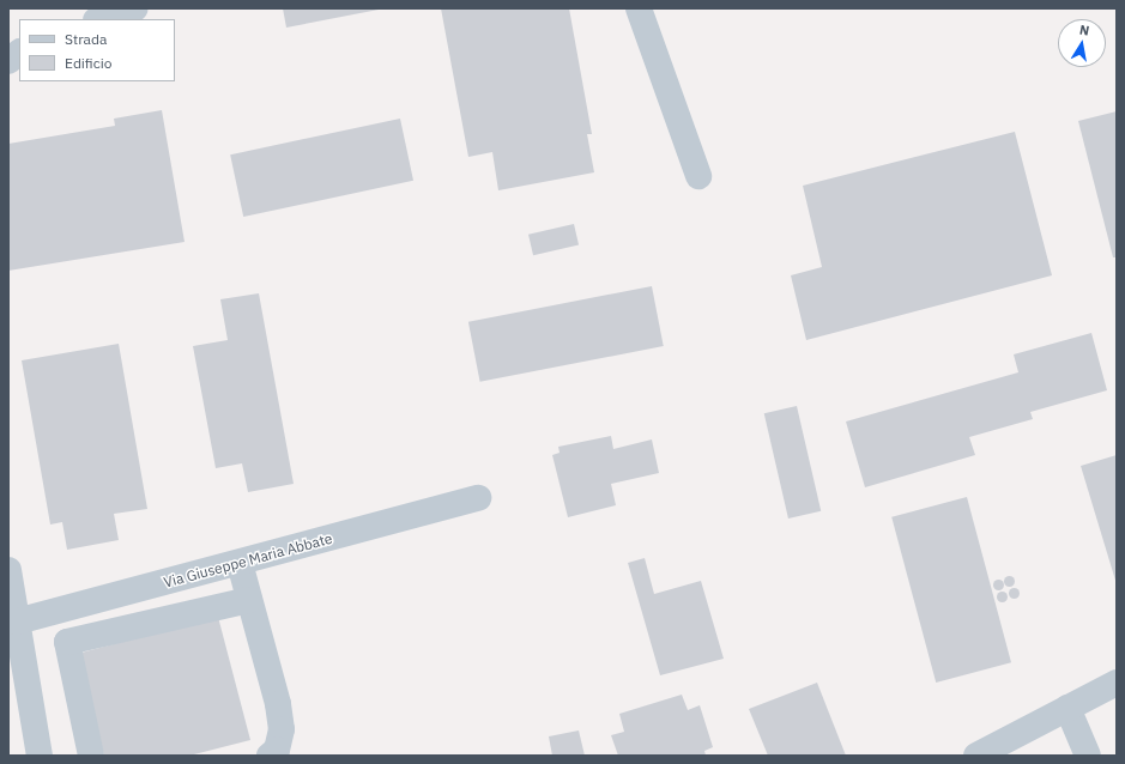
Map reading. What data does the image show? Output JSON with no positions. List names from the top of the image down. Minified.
{"streets":{"street":["Via Giuseppe Maria Abbate"]},"legend":["Strada","Edificio"],"north":"top"}
